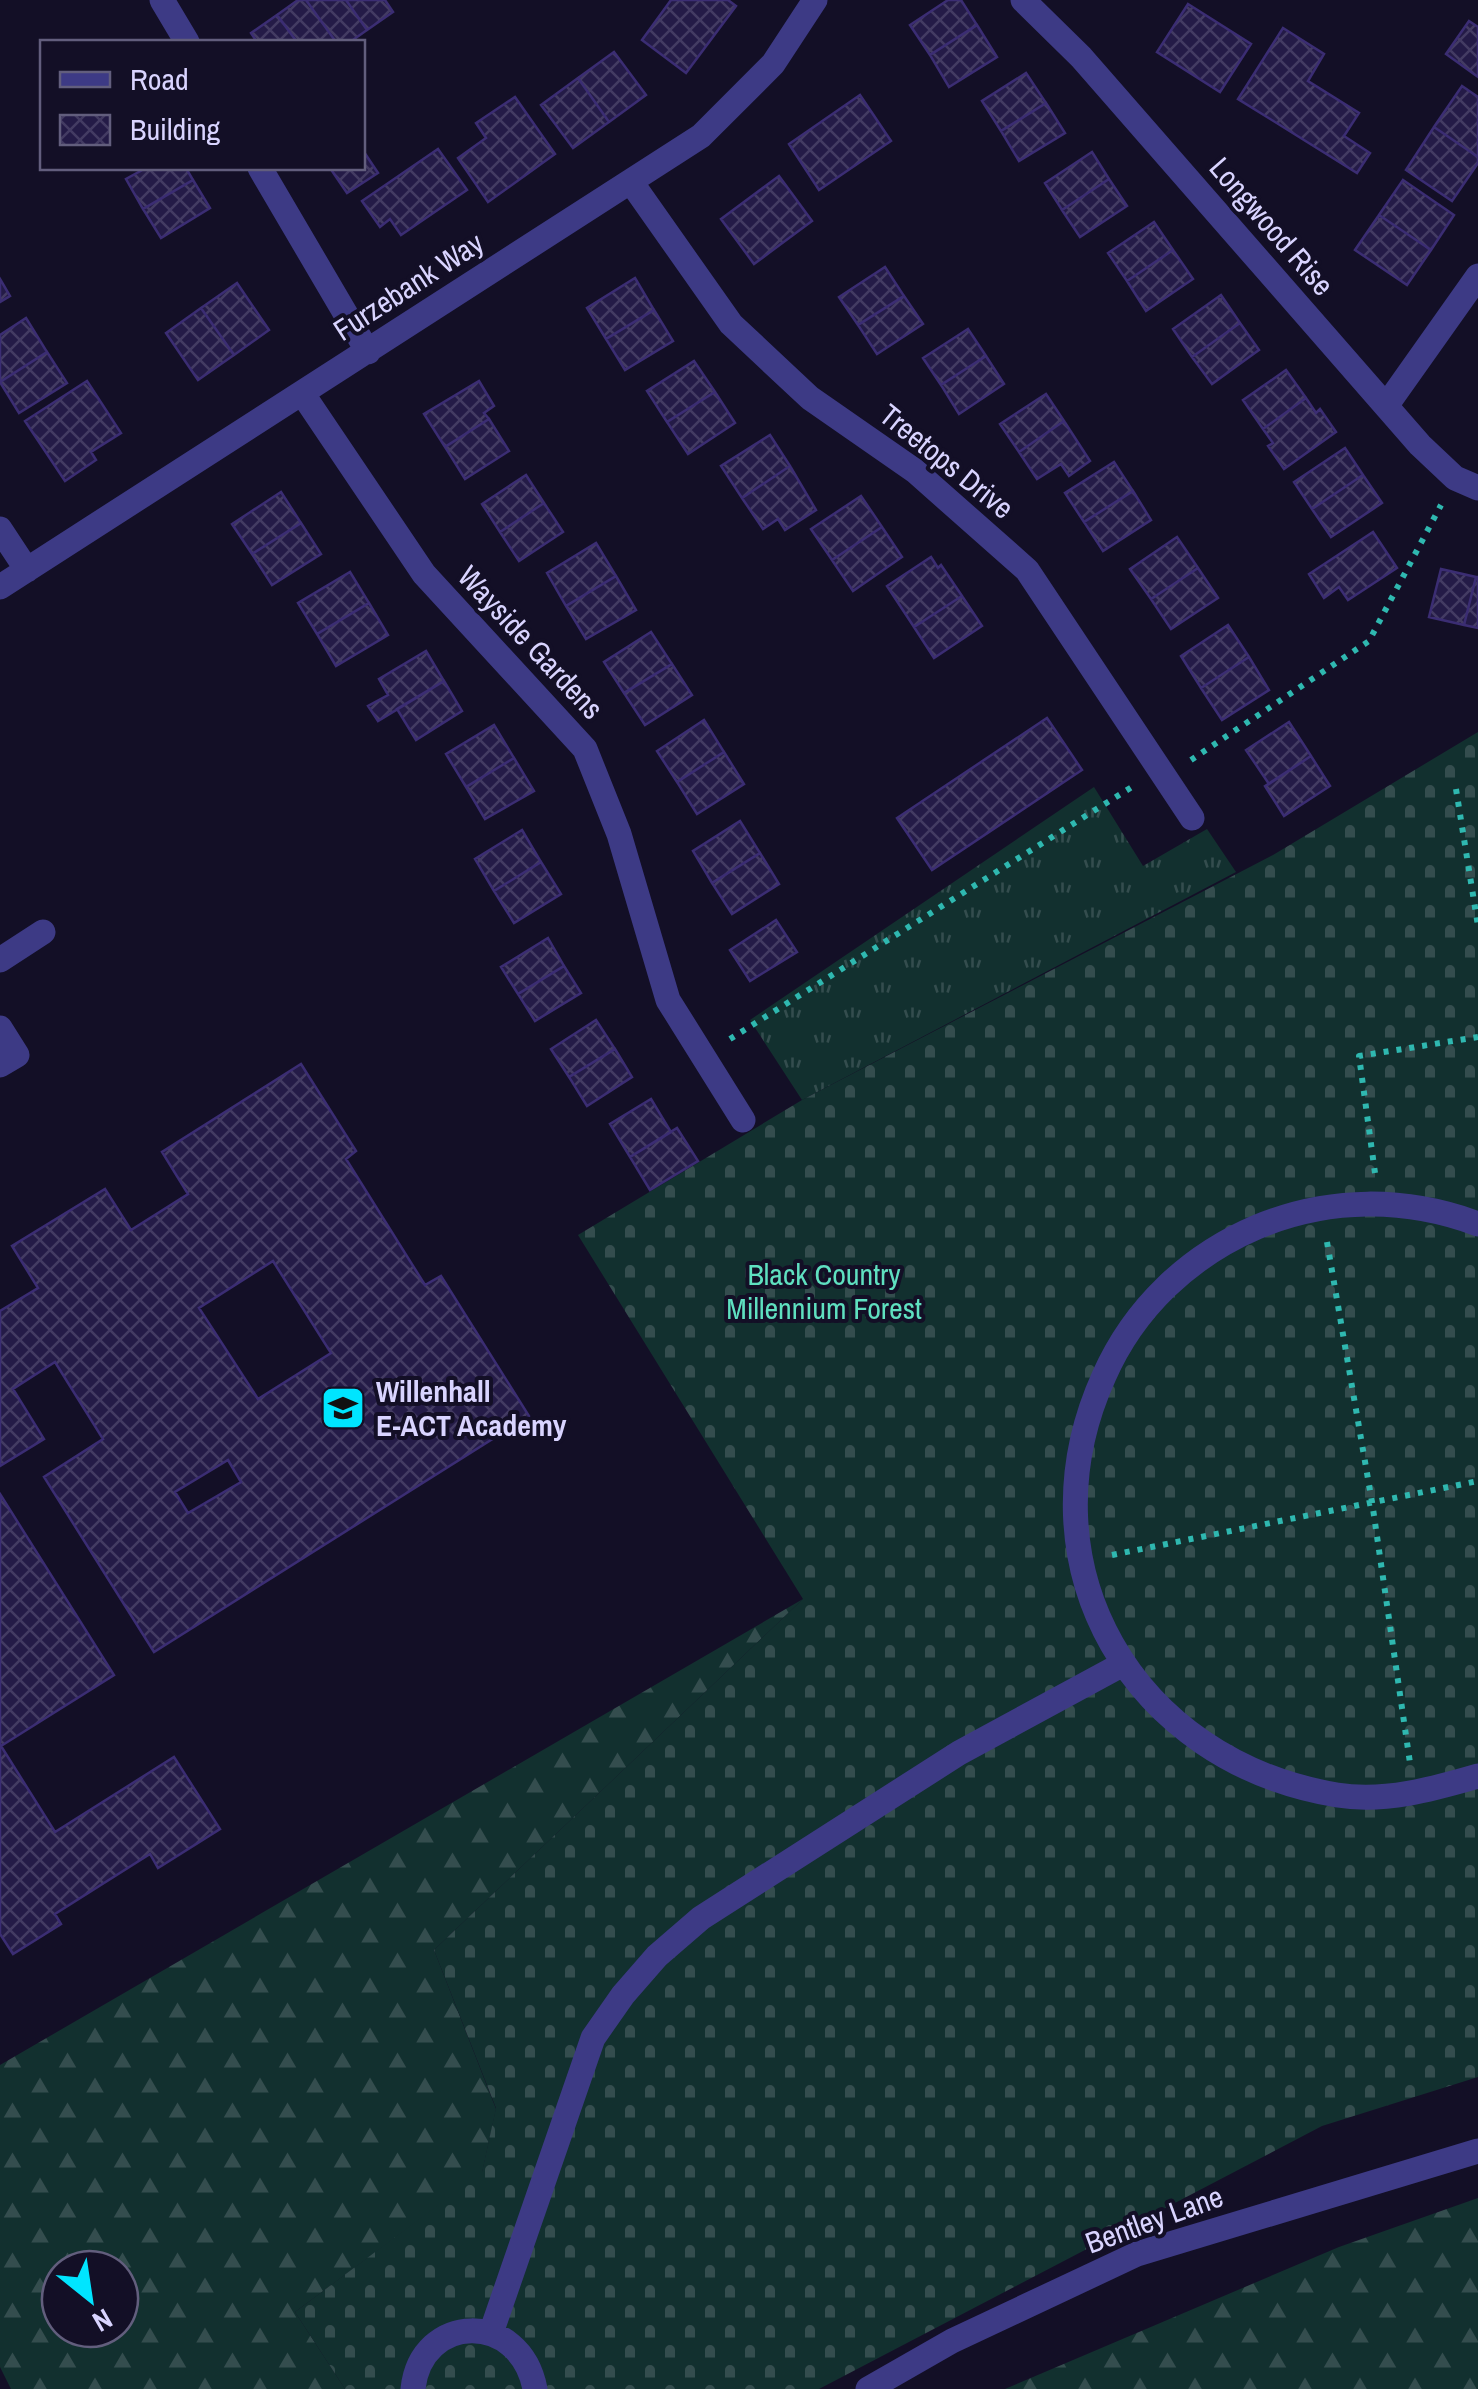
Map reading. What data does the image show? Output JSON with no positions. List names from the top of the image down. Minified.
{"streets":{"street":["Longwood Rise","Furzebank Way","Treetops Drive","Wayside Gardens","Bentley Lane"]},"crossings":[["Furzebank Way","Treetops Drive"],["Furzebank Way","Wayside Gardens"]],"parks":["Black Country Millennium Forest"],"places":{"school or university":["Willenhall E-ACT Academy"]},"legend":["Road","Building"],"north":"bottom right"}
